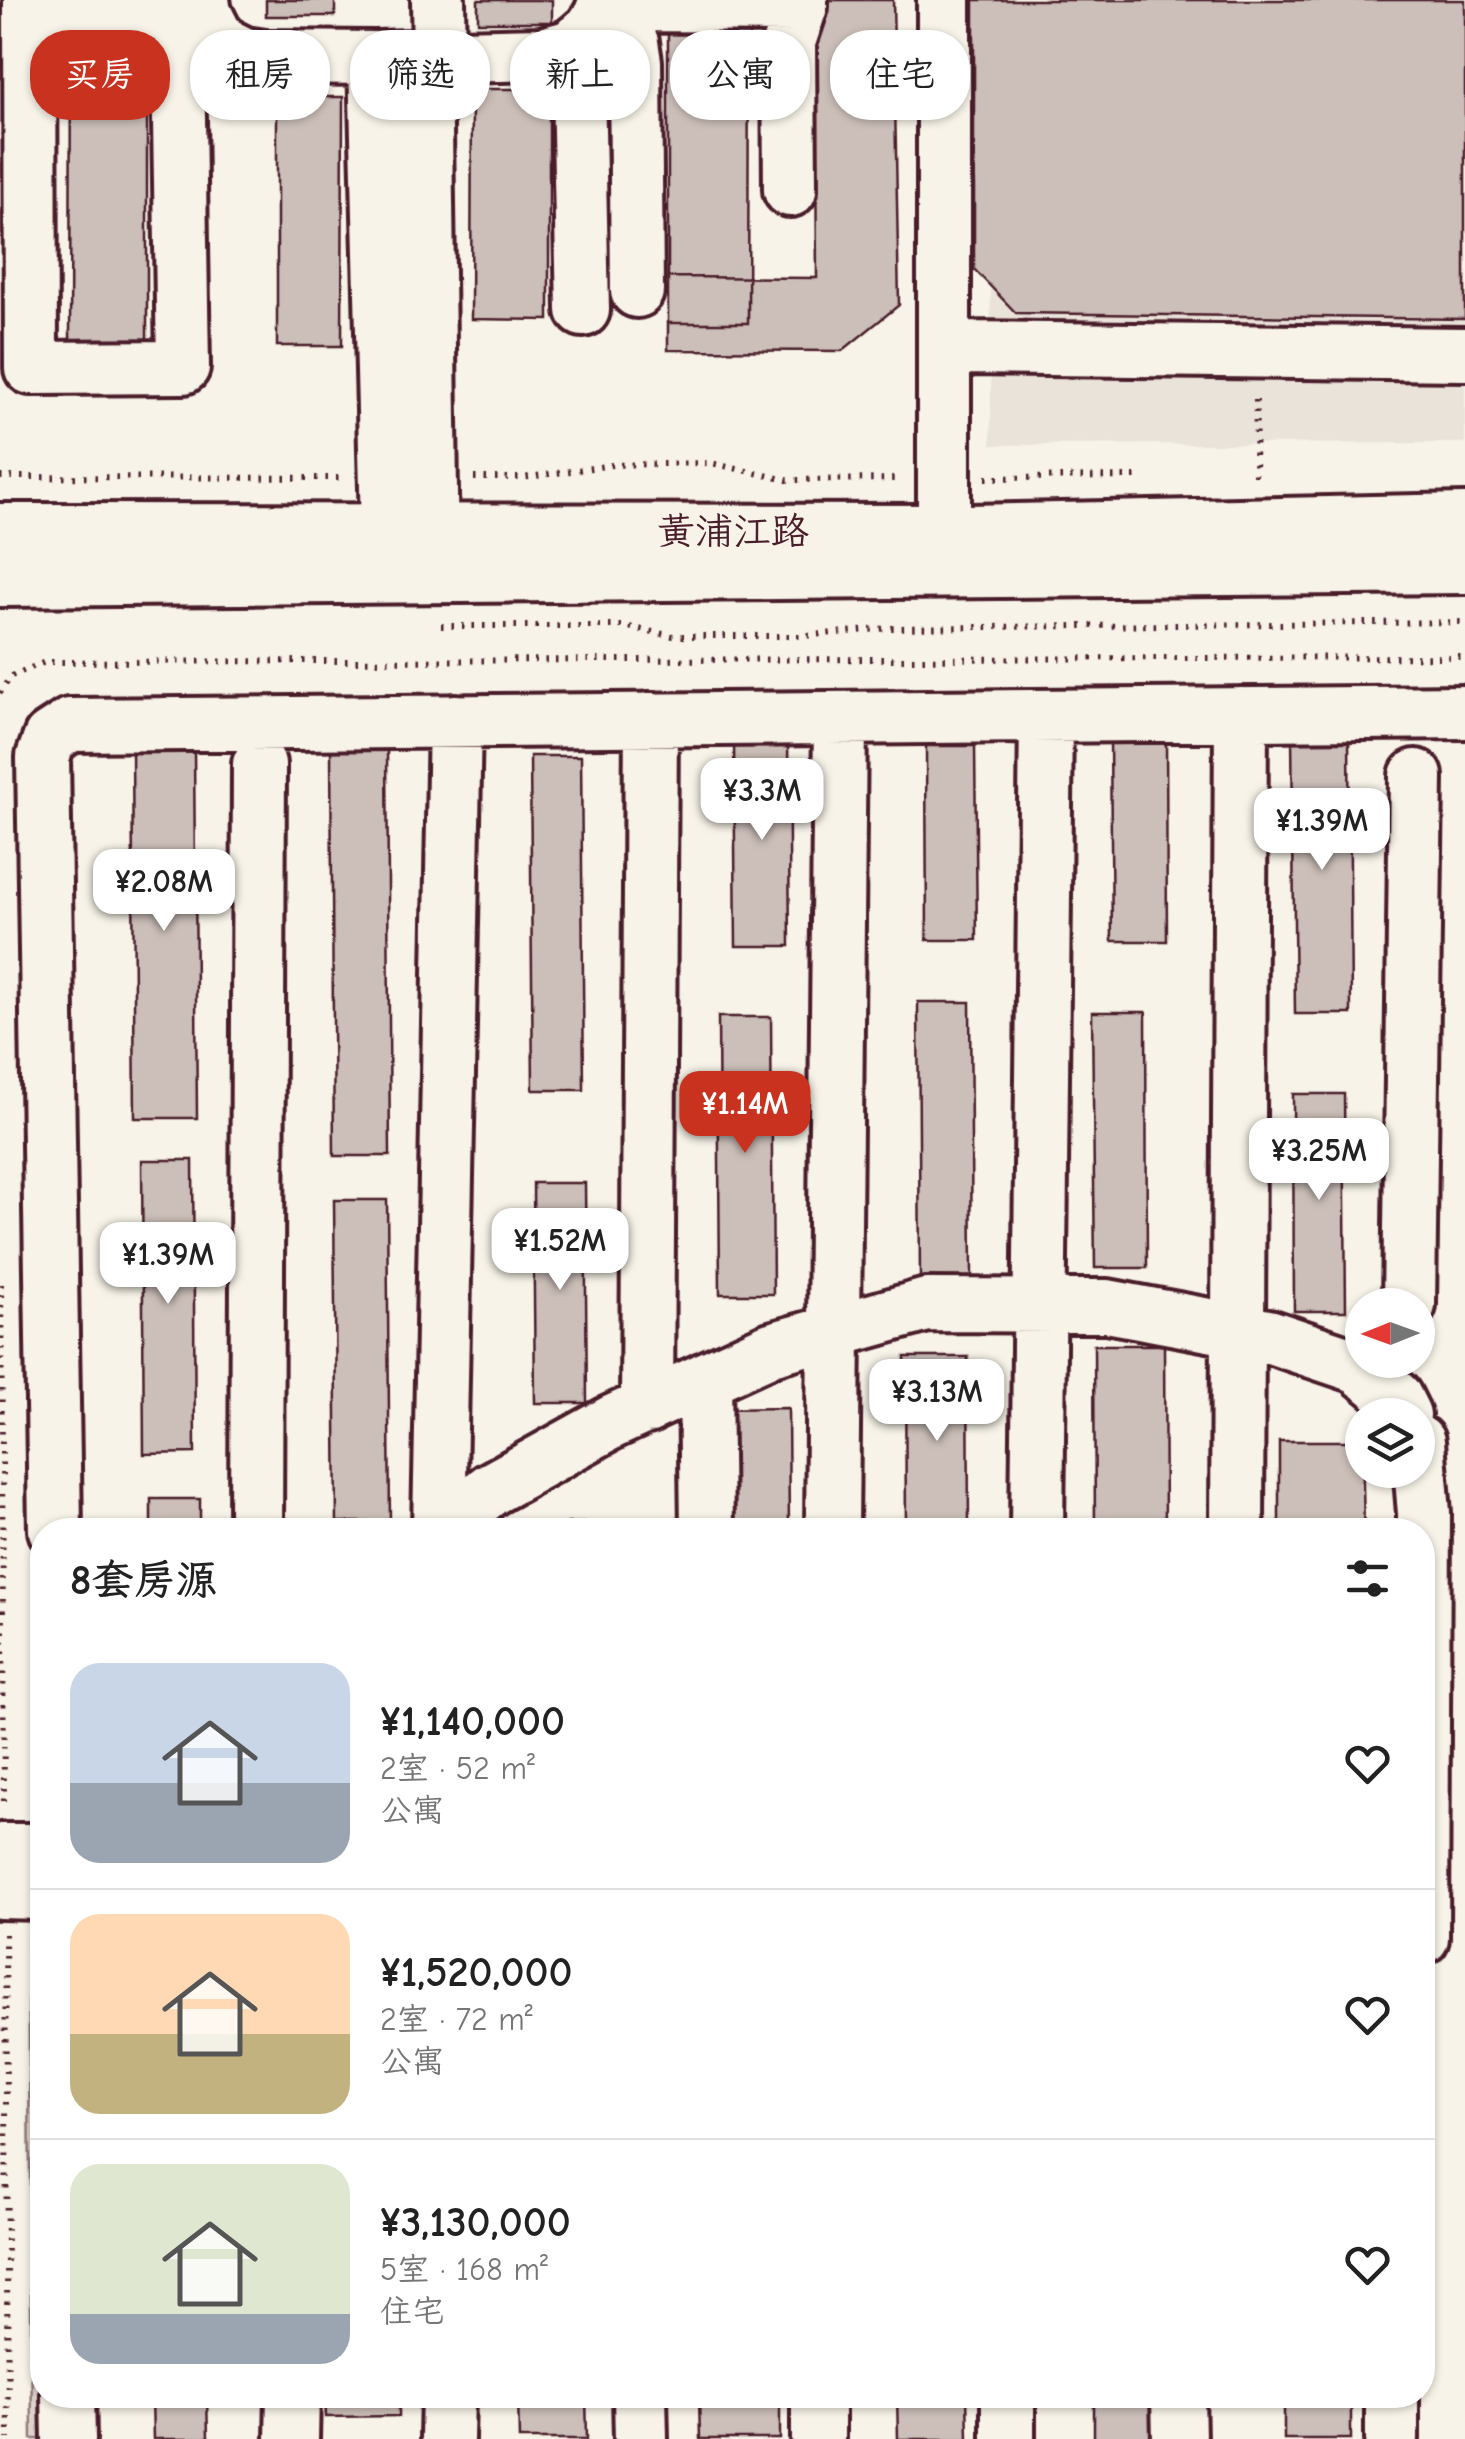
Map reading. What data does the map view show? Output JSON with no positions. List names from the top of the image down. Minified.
{"streets":{"street":["黄浦江路"]},"north":"left","page":{"chip":["买房","租房","筛选","新上","公寓","住宅"],"price":["¥3.3M","¥1.39M","¥2.08M","¥1.14M","¥3.25M","¥1.52M","¥1.39M","¥3.13M"],"heading":"8套房源","list":[{"name":"¥1,140,000","note":"2室 · 52 m² · 公寓"},{"name":"¥1,520,000","note":"2室 · 72 m² · 公寓"},{"name":"¥3,130,000","note":"5室 · 168 m² · 住宅"}]}}
